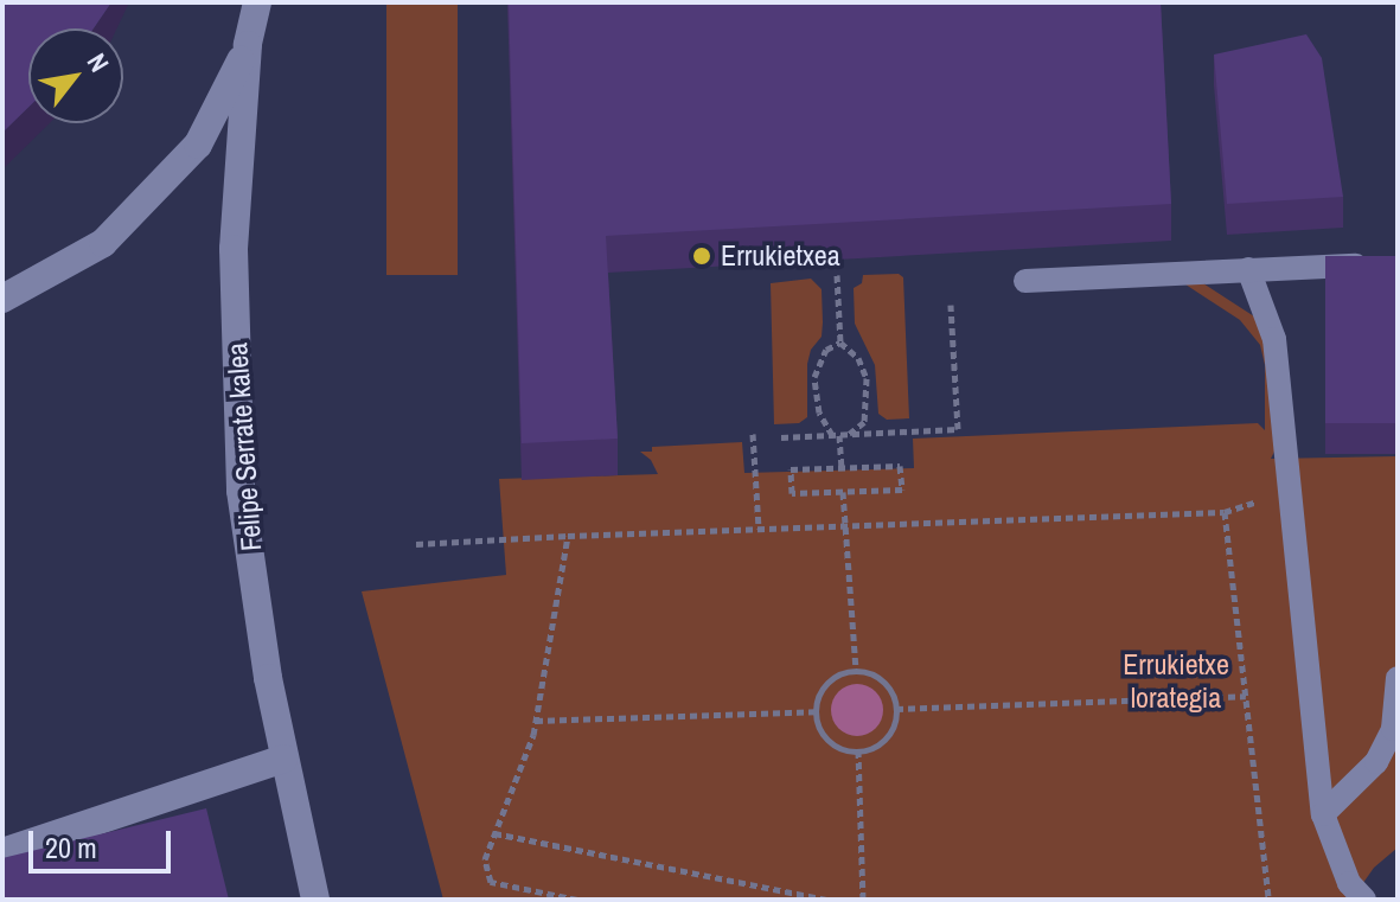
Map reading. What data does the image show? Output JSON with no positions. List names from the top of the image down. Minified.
{"streets":{"street":["Felipe Serrate kalea"]},"parks":["Errukietxe lorategia"],"places":["Errukietxea"],"scale_bar":"20 m","north":"top right"}
